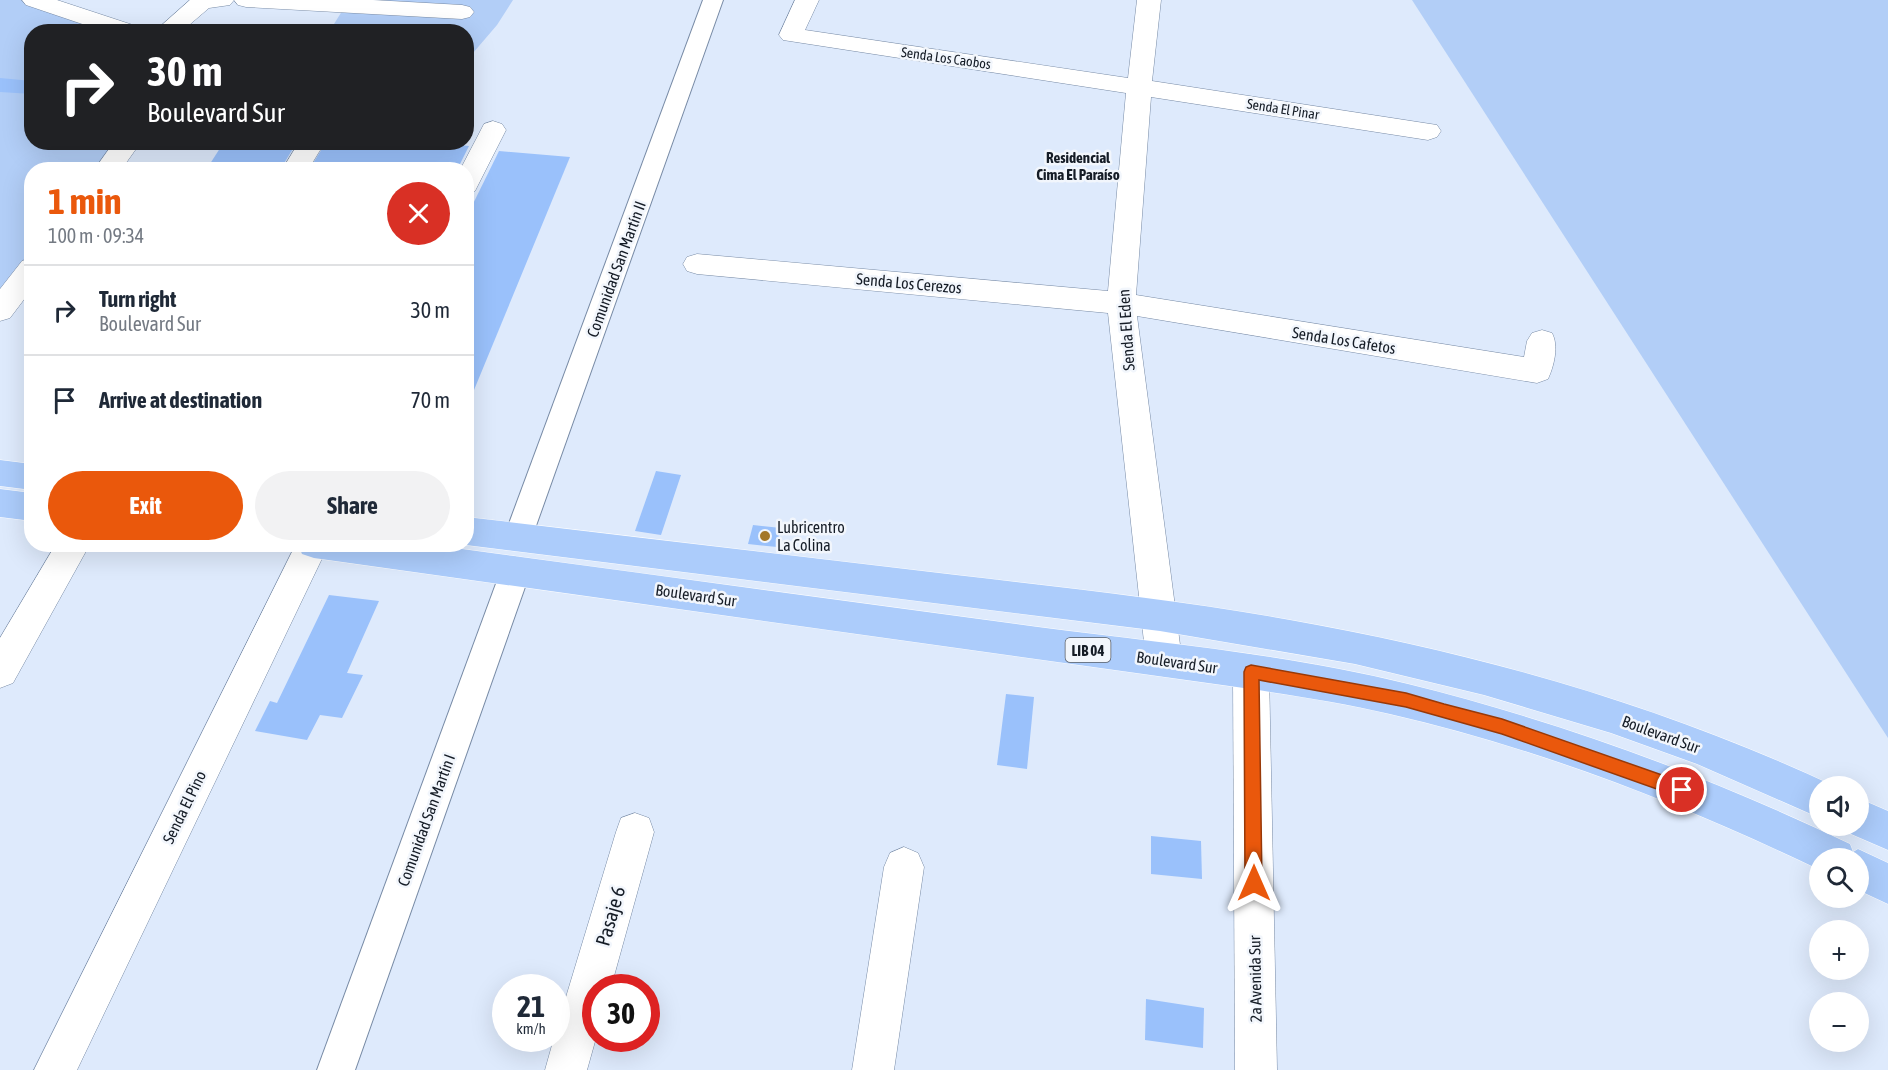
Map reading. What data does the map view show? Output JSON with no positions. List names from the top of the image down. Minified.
{"streets":{"highway":["Boulevard Sur","LIB 04"],"street":["Senda Los Caobos","Senda El Pinar","Comunidad San Martín II","Senda Los Cerezos","Senda El Eden","Senda Los Cafetos","Senda El Pino","Comunidad San Martín I","Pasaje 6","2a Avenida Sur"]},"crossings":[["Senda Los Caobos","Senda El Pinar"],["Senda Los Caobos","Senda El Eden"],["Senda El Pinar","Senda El Eden"],["Comunidad San Martín II","Boulevard Sur"],["Comunidad San Martín II","Comunidad San Martín I"],["Senda Los Cerezos","Senda El Eden"],["Senda Los Cerezos","Senda Los Cafetos"],["Senda El Eden","Senda Los Cafetos"],["Senda El Eden","Boulevard Sur"],["Boulevard Sur","Comunidad San Martín I"],["Boulevard Sur","2a Avenida Sur"]],"districts":["Residencial Cima El Paraíso"],"places":["Lubricentro La Colina"],"page":{"turn":["30 m","Boulevard Sur"],"heading":["1 min","100 m · 09:34"],"list":[{"name":"Turn right","note":"Boulevard Sur","value":"30 m"},{"name":"Arrive at destination","value":"70 m"}],"buttons":["Exit","Share"],"map_buttons":["+","−"],"speed":"21 km/h","limit":"30"}}
